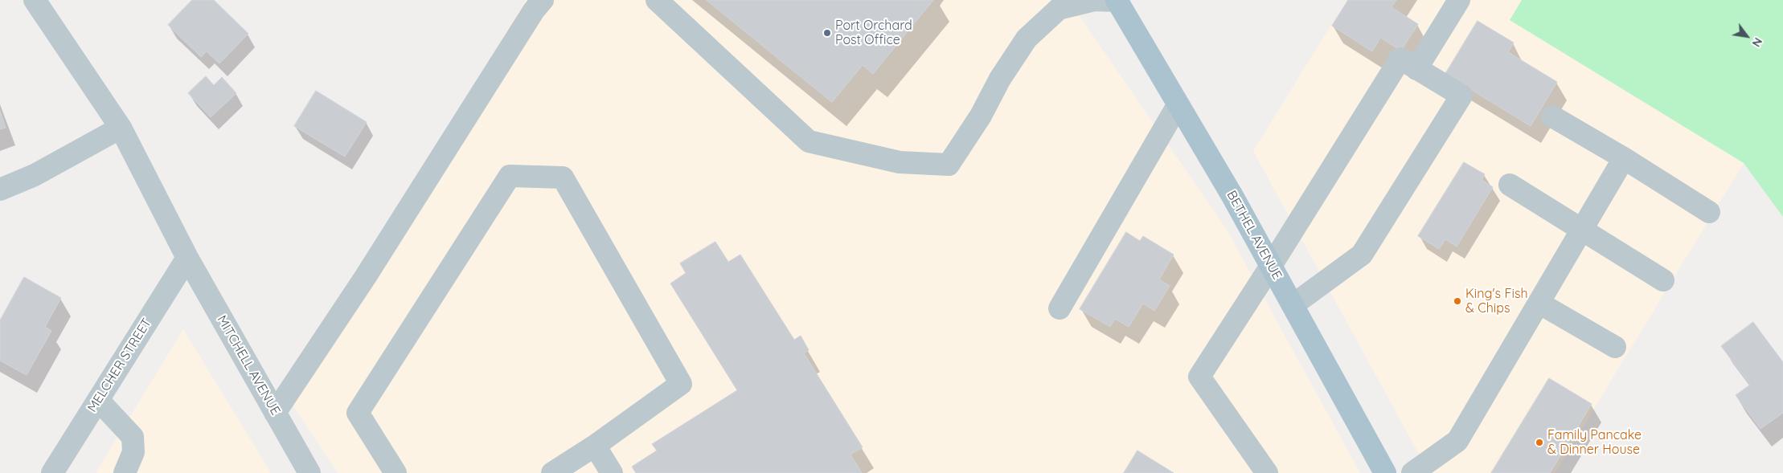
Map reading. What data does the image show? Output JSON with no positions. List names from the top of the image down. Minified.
{"streets":{"main road":["BETHEL AVENUE"],"street":["MELCHER STREET","MITCHELL AVENUE"]},"crossings":[["MELCHER STREET","MITCHELL AVENUE"]],"places":["Port Orchard Post Office","King's Fish & Chips","Family Pancake & Dinner House"],"north":"bottom right"}
